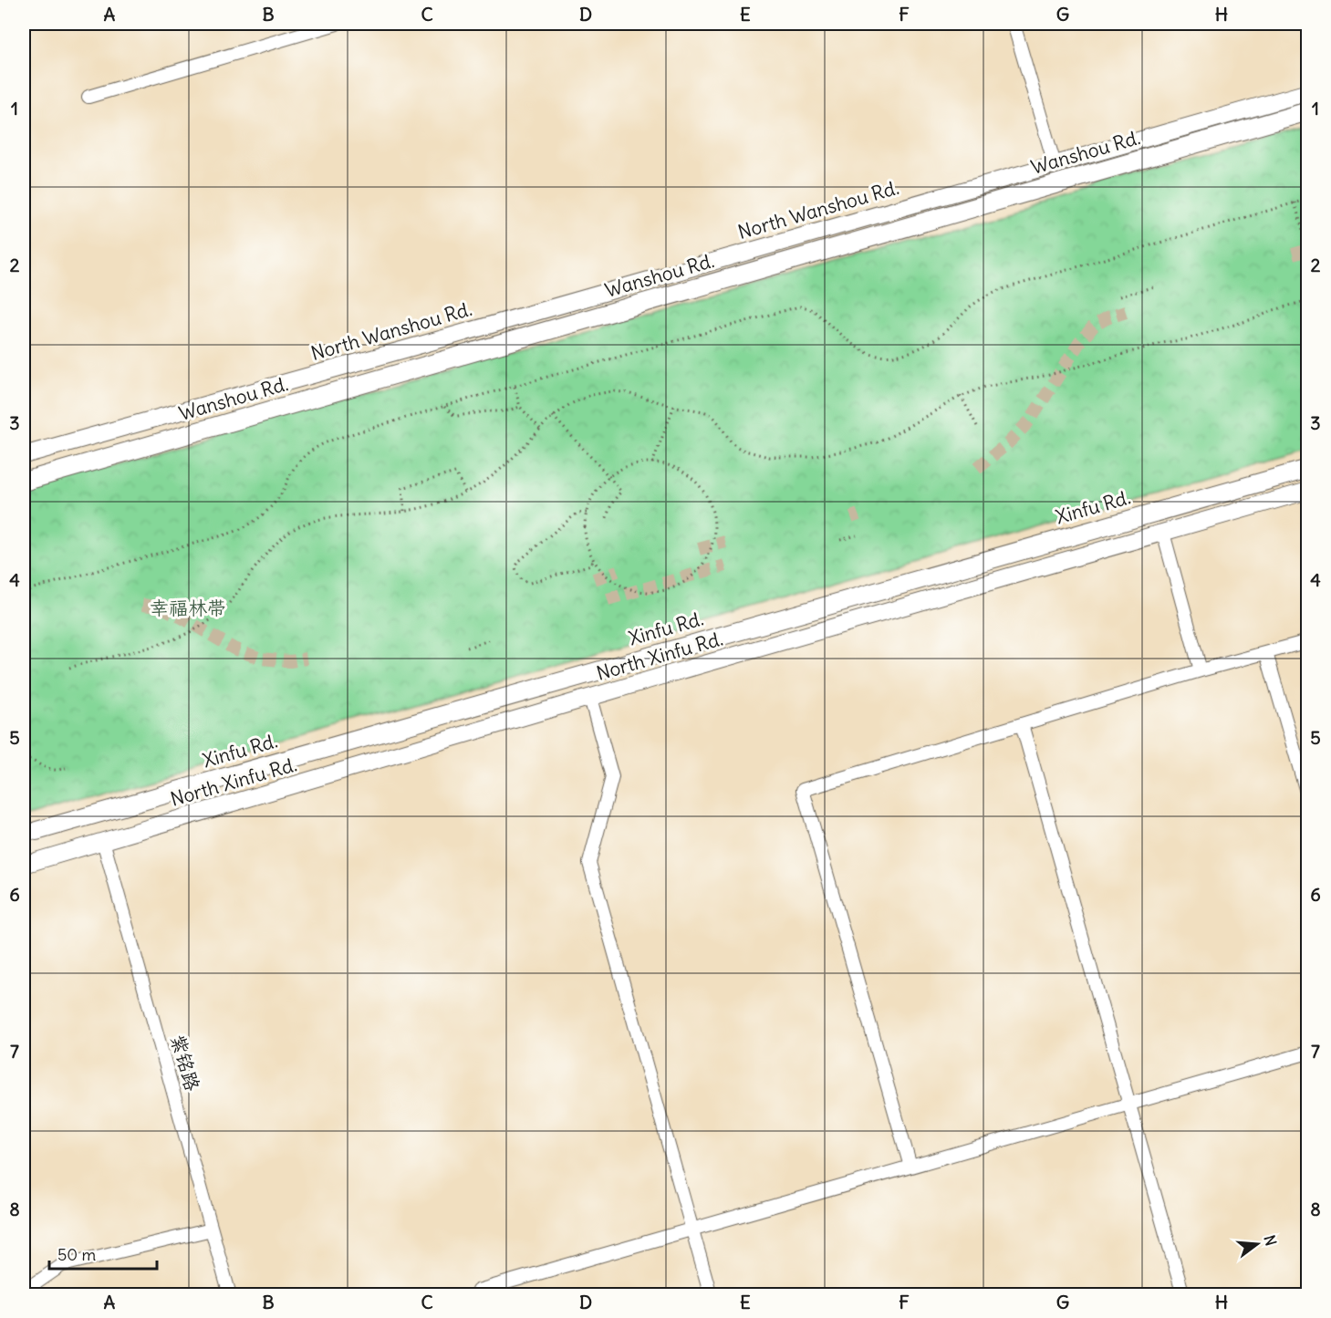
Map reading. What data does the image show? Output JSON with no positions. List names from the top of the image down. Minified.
{"streets":{"main road":["Wanshou Rd.","North Wanshou Rd.","Xinfu Rd.","North Xinfu Rd."],"street":["紫铭路"]},"crossings":[["North Xinfu Rd.","紫铭路"]],"parks":["幸福林带"],"scale_bar":"50 m","north":"right","grid":{"columns":["A","B","C","D","E","F","G","H"],"rows":["1","2","3","4","5","6","7","8"]}}
